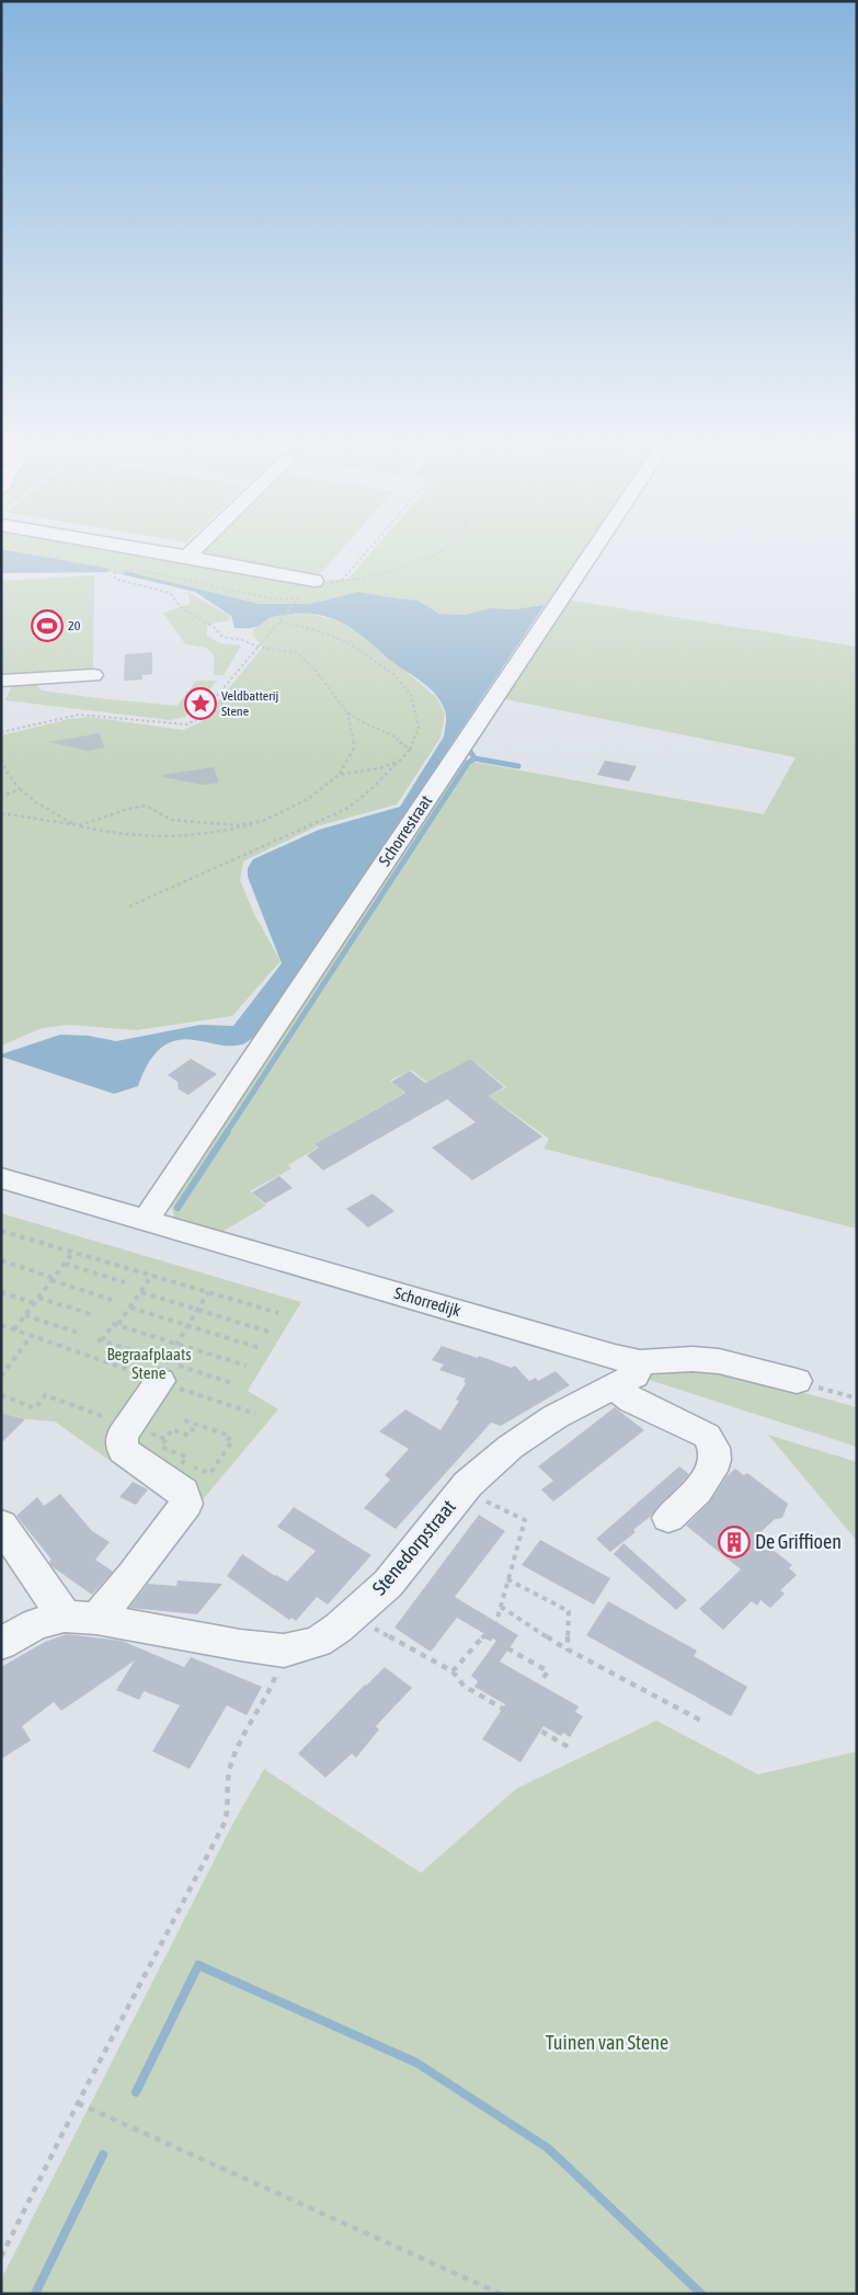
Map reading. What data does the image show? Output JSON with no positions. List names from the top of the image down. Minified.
{"streets":{"street":["Schorrestraat","Schorredijk","Stenedorpstraat"]},"crossings":[["Schorrestraat","Schorredijk"],["Schorredijk","Stenedorpstraat"]],"parks":["Begraafplaats Stene","Tuinen van Stene"],"places":{"sports":["20"],"place":["Veldbatterij Stene"],"building":["De Griffioen"]}}
